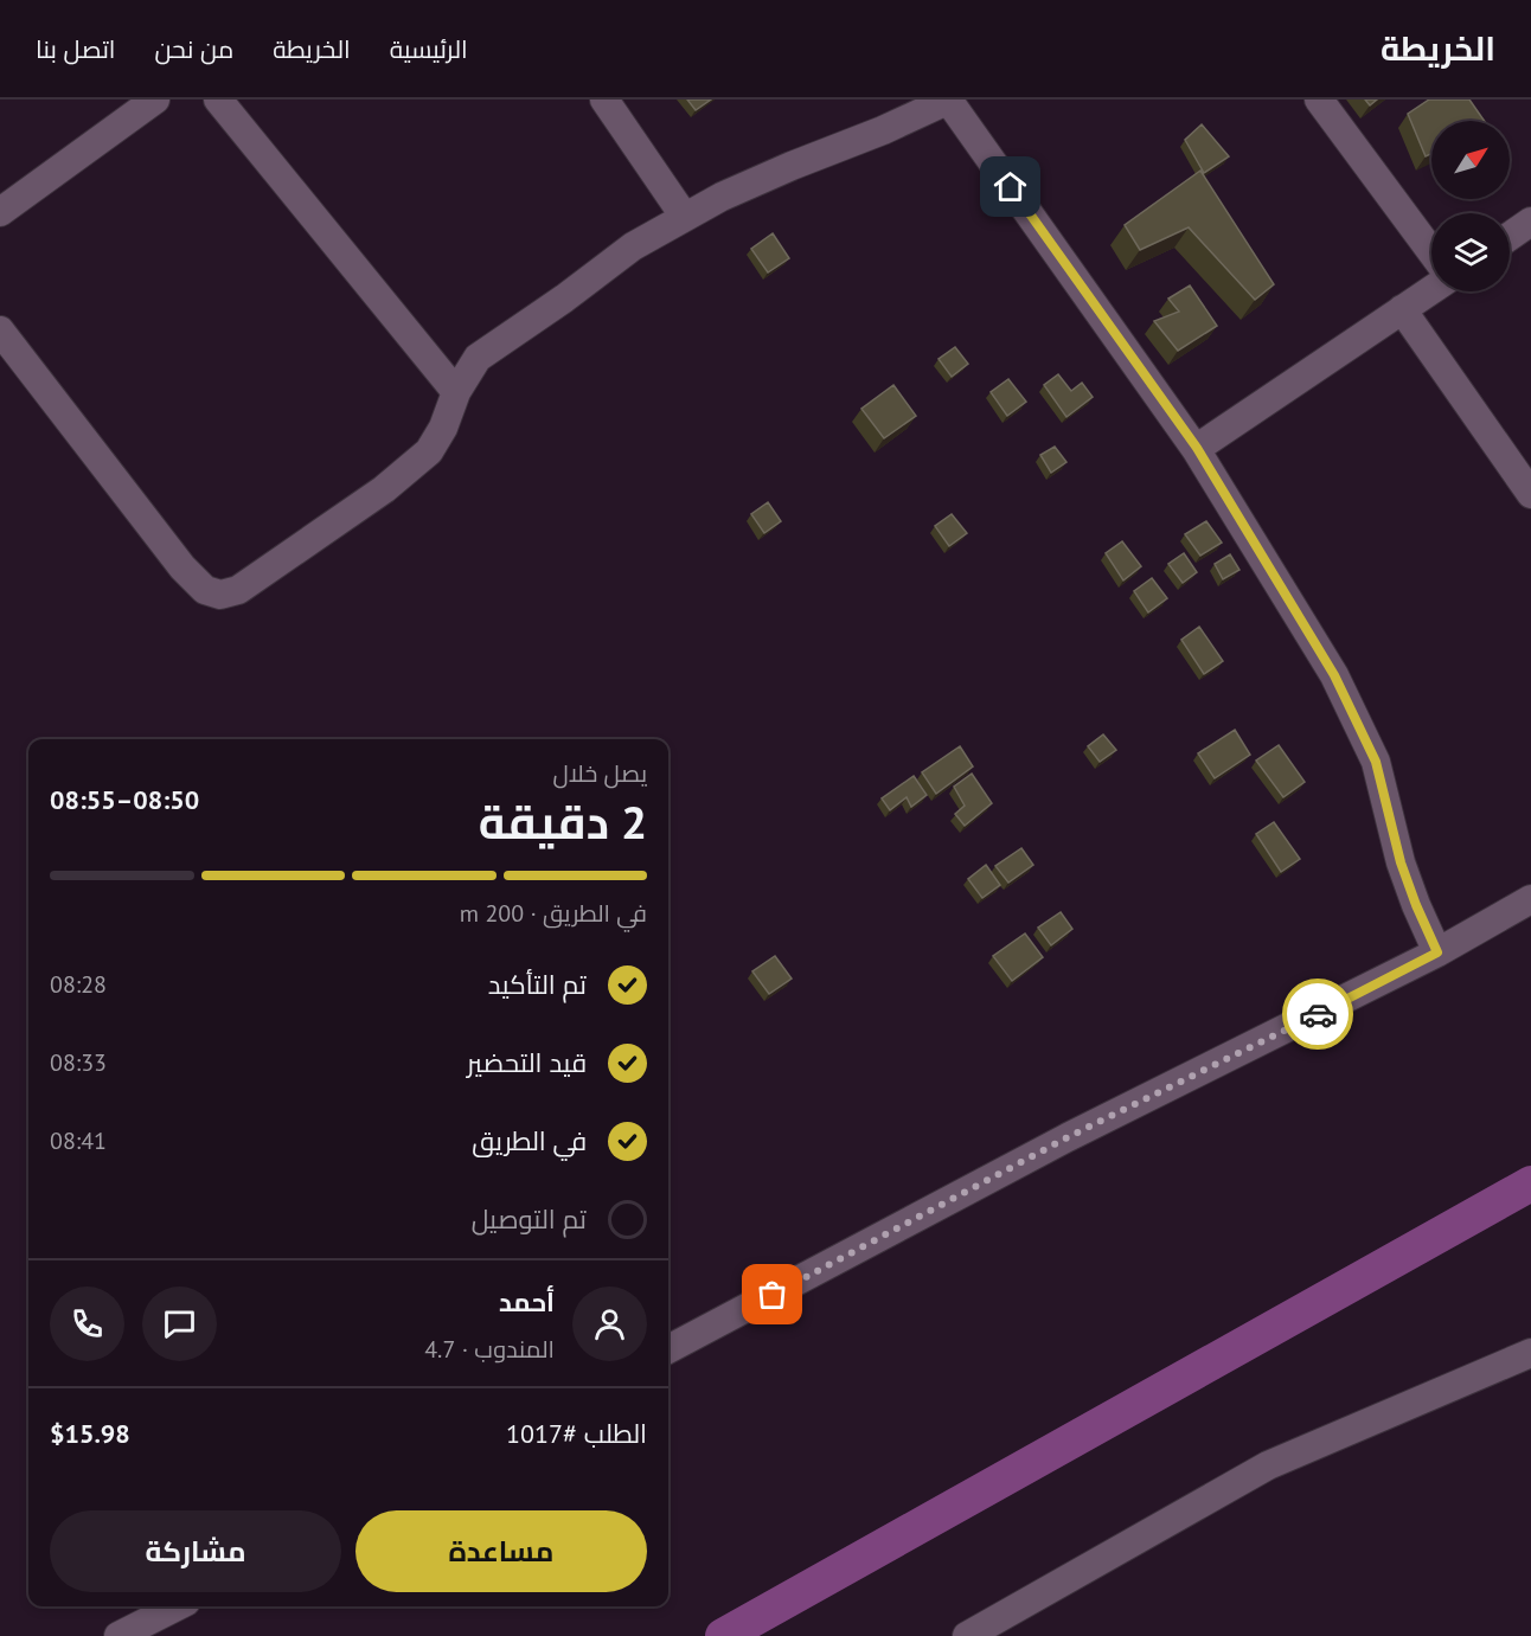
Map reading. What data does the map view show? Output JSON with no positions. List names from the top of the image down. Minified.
{"north":"top right","page":{"header":"الخريطة","nav":["الرئيسية","الخريطة","من نحن","اتصل بنا"],"heading":["2 دقيقة","يصل خلال","08:50–08:55"],"panel":["أحمد","المندوب · 4.7","الطلب #1017","$15.98"],"bar":"في الطريق · 200 m","list":[["تم التأكيد","08:28"],["قيد التحضير","08:33"],["في الطريق","08:41"],"تم التوصيل"],"buttons":["مساعدة","مشاركة"]}}
